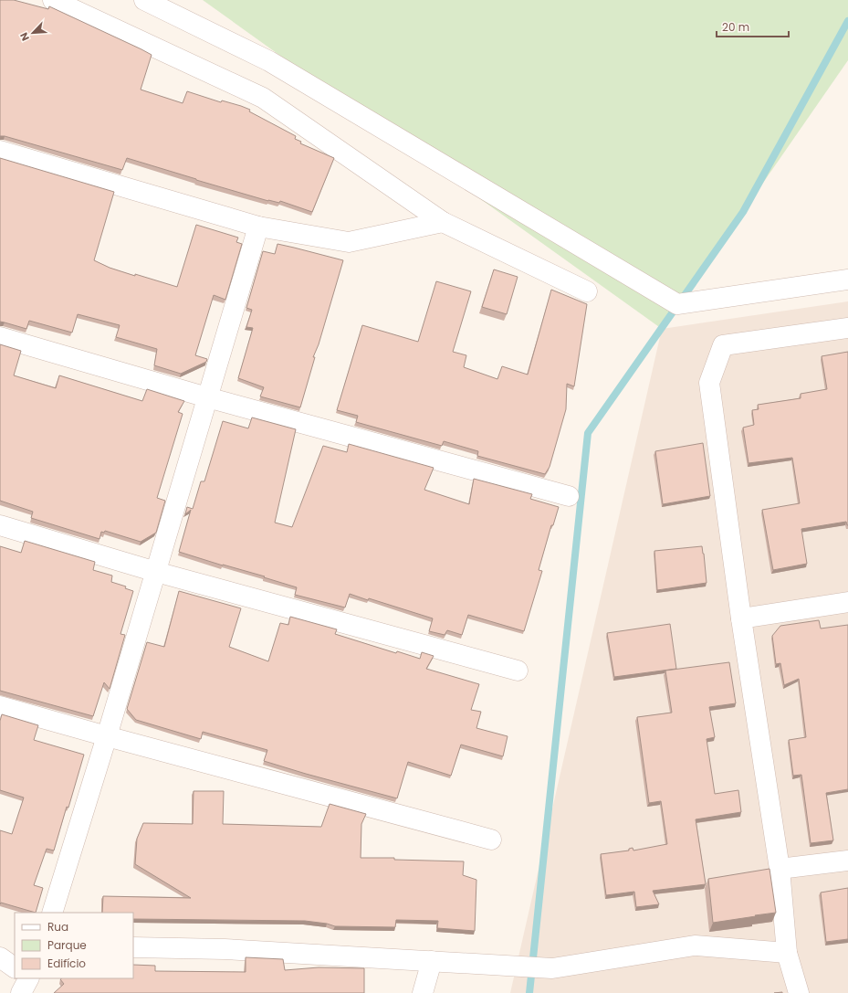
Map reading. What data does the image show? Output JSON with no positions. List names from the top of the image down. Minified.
{"legend":["Rua","Parque","Edifício"],"scale_bar":"20 m","north":"bottom left"}
